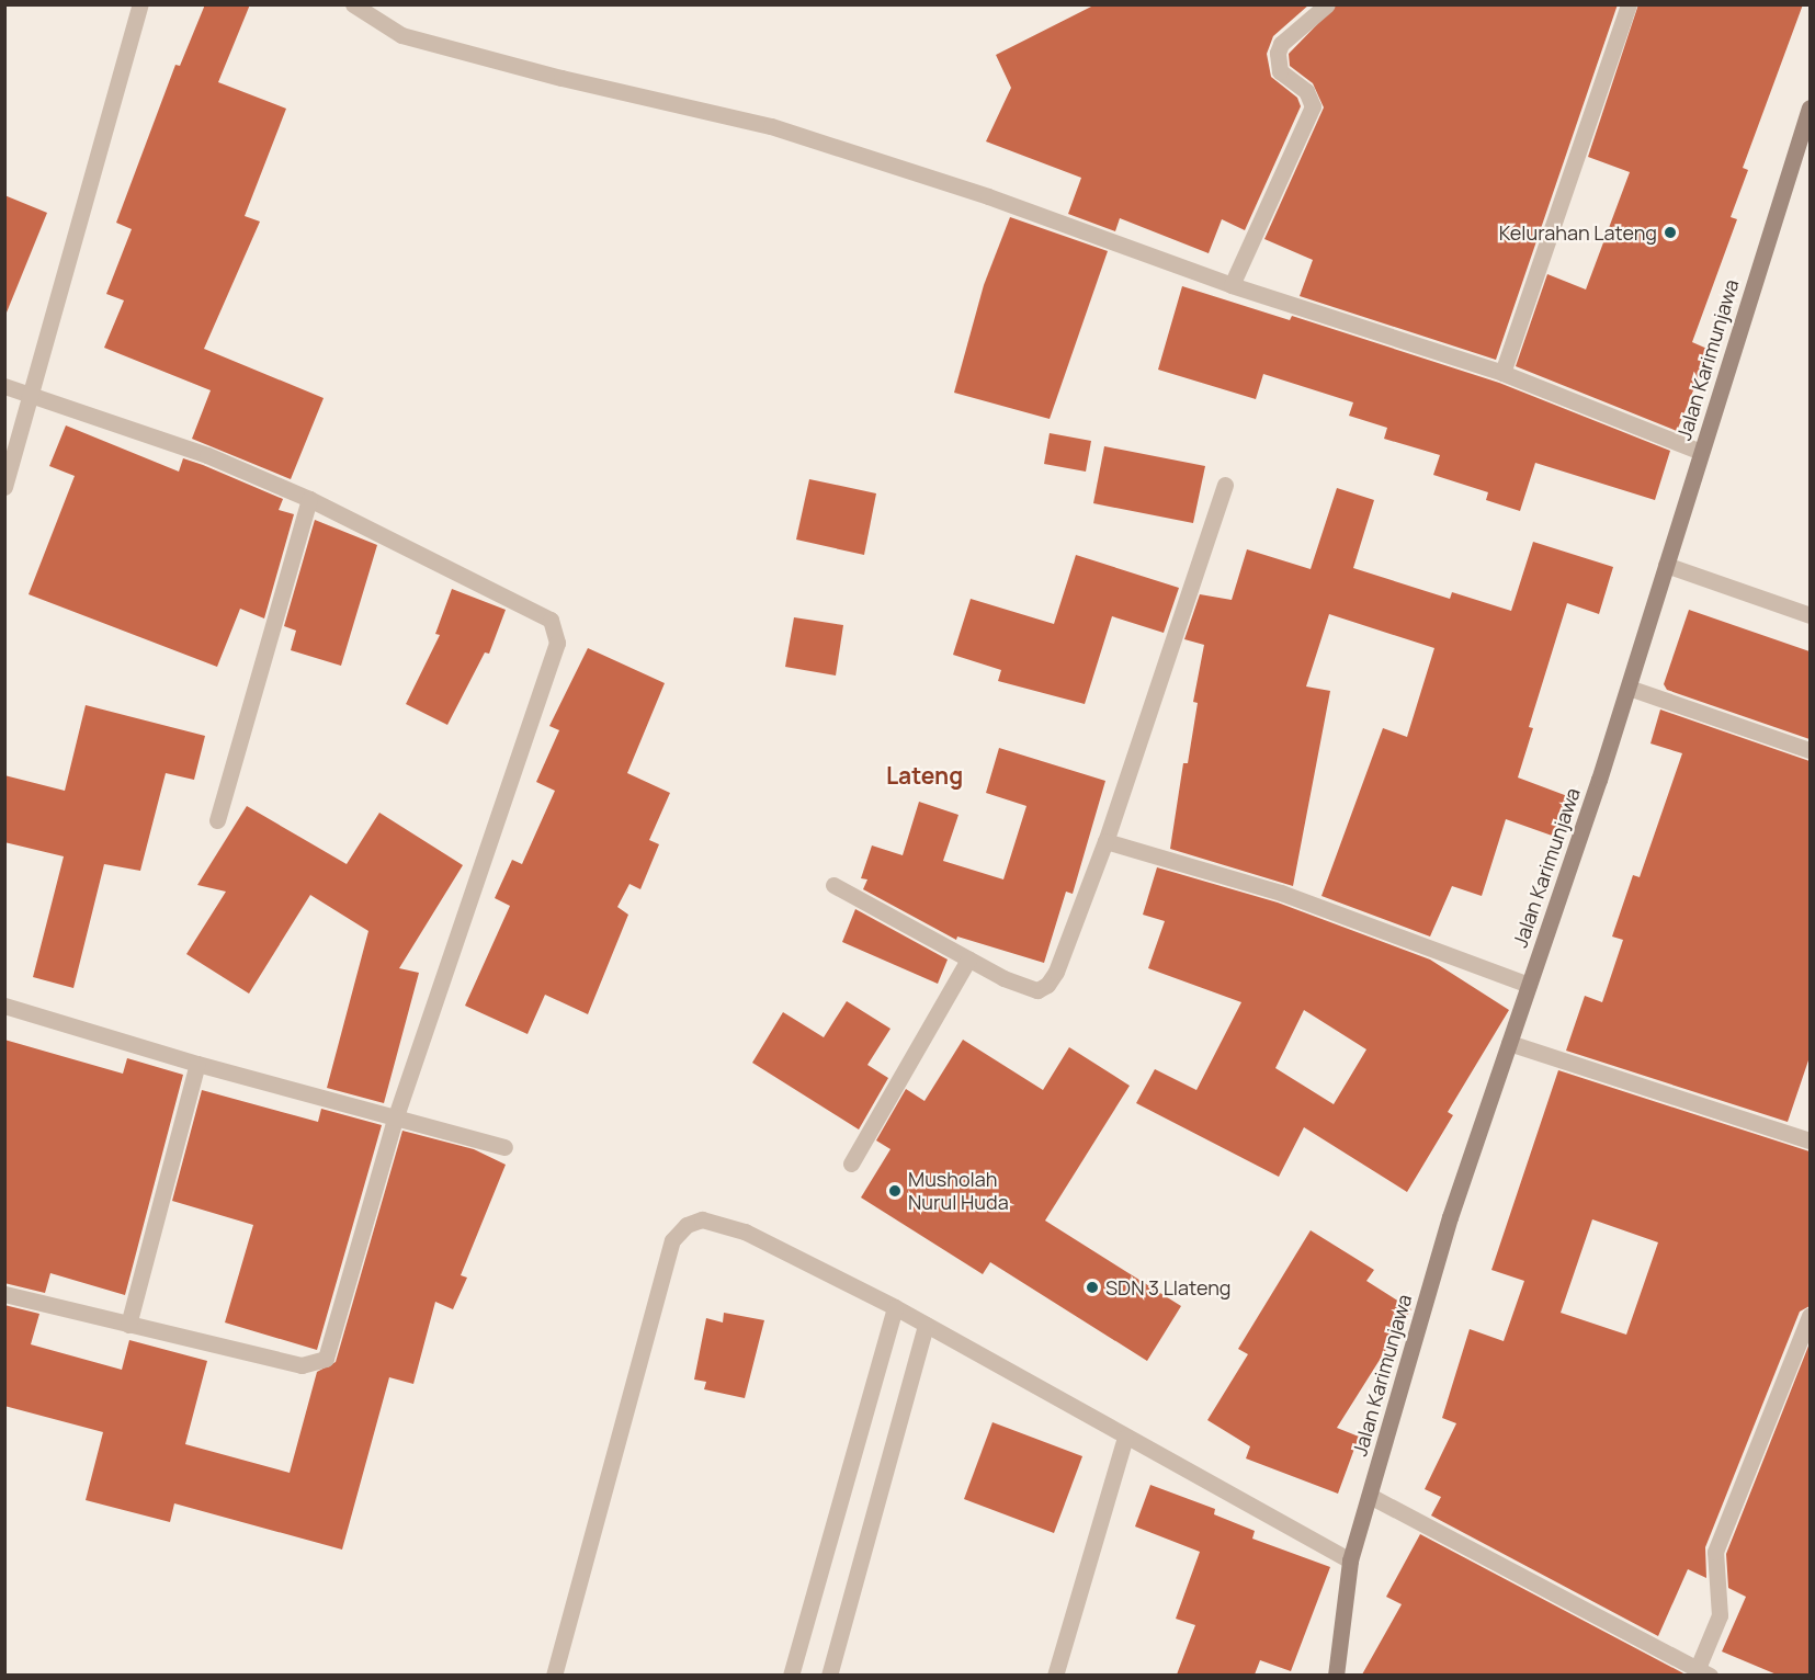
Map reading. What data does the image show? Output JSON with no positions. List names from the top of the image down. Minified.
{"streets":{"street":["Jalan Karimunjawa"]},"districts":["Lateng"],"places":["Kelurahan Lateng","Musholah Nurul Huda","SDN 3 Llateng"]}
